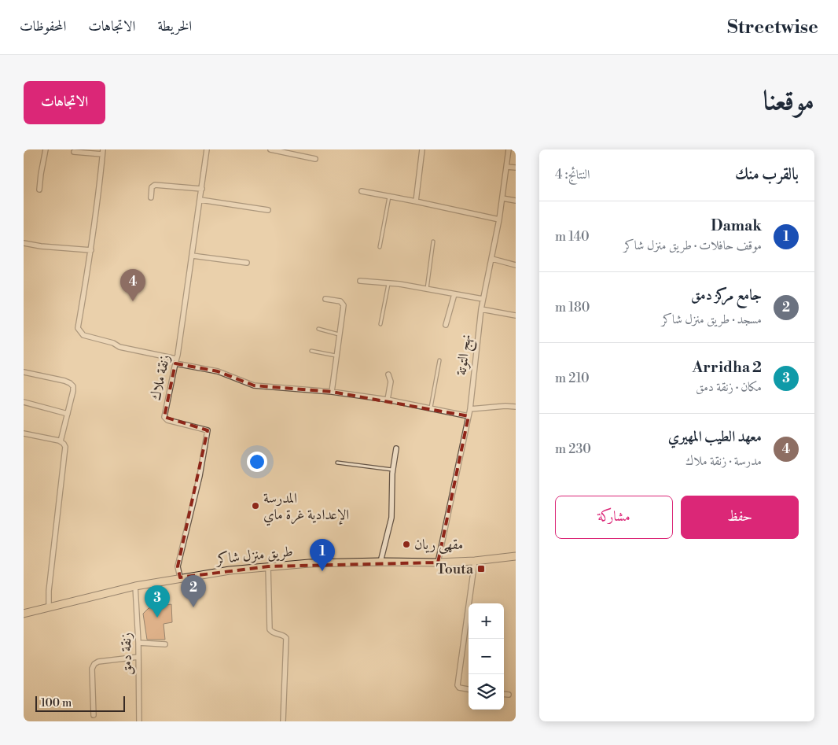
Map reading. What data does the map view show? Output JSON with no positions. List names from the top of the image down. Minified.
{"streets":{"main road":["طريق منزل شاكر"],"street":["نهج التوتة","زنقة ملاك","زنقة دمق"]},"crossings":[["نهج التوتة","طريق منزل شاكر"],["زنقة ملاك","طريق منزل شاكر"],["طريق منزل شاكر","زنقة دمق"]],"places":{"other":["المدرسة الإعدادية غرة ماي","مقهى ريان"],"transit":["Touta"]},"scale_bar":"100 m","page":{"header":"Streetwise","nav":["الخريطة","الاتجاهات","المحفوظات"],"title":"موقعنا","buttons":["الاتجاهات",["حفظ","مشاركة"]],"heading":["بالقرب منك","النتائج: 4"],"list":[{"mark":"1","name":"Damak","note":"موقف حافلات · طريق منزل شاكر","value":"140 m"},{"mark":"2","name":"جامع مركز دمق","note":"مسجد · طريق منزل شاكر","value":"180 m"},{"mark":"3","name":"Arridha 2","note":"مكان · زنقة دمق","value":"210 m"},{"mark":"4","name":"معهد الطيب المهيري","note":"مدرسة · زنقة ملاك","value":"230 m"}],"pins":["4","1","2","3"],"map_buttons":["+","−"],"scale":"100 m"}}
